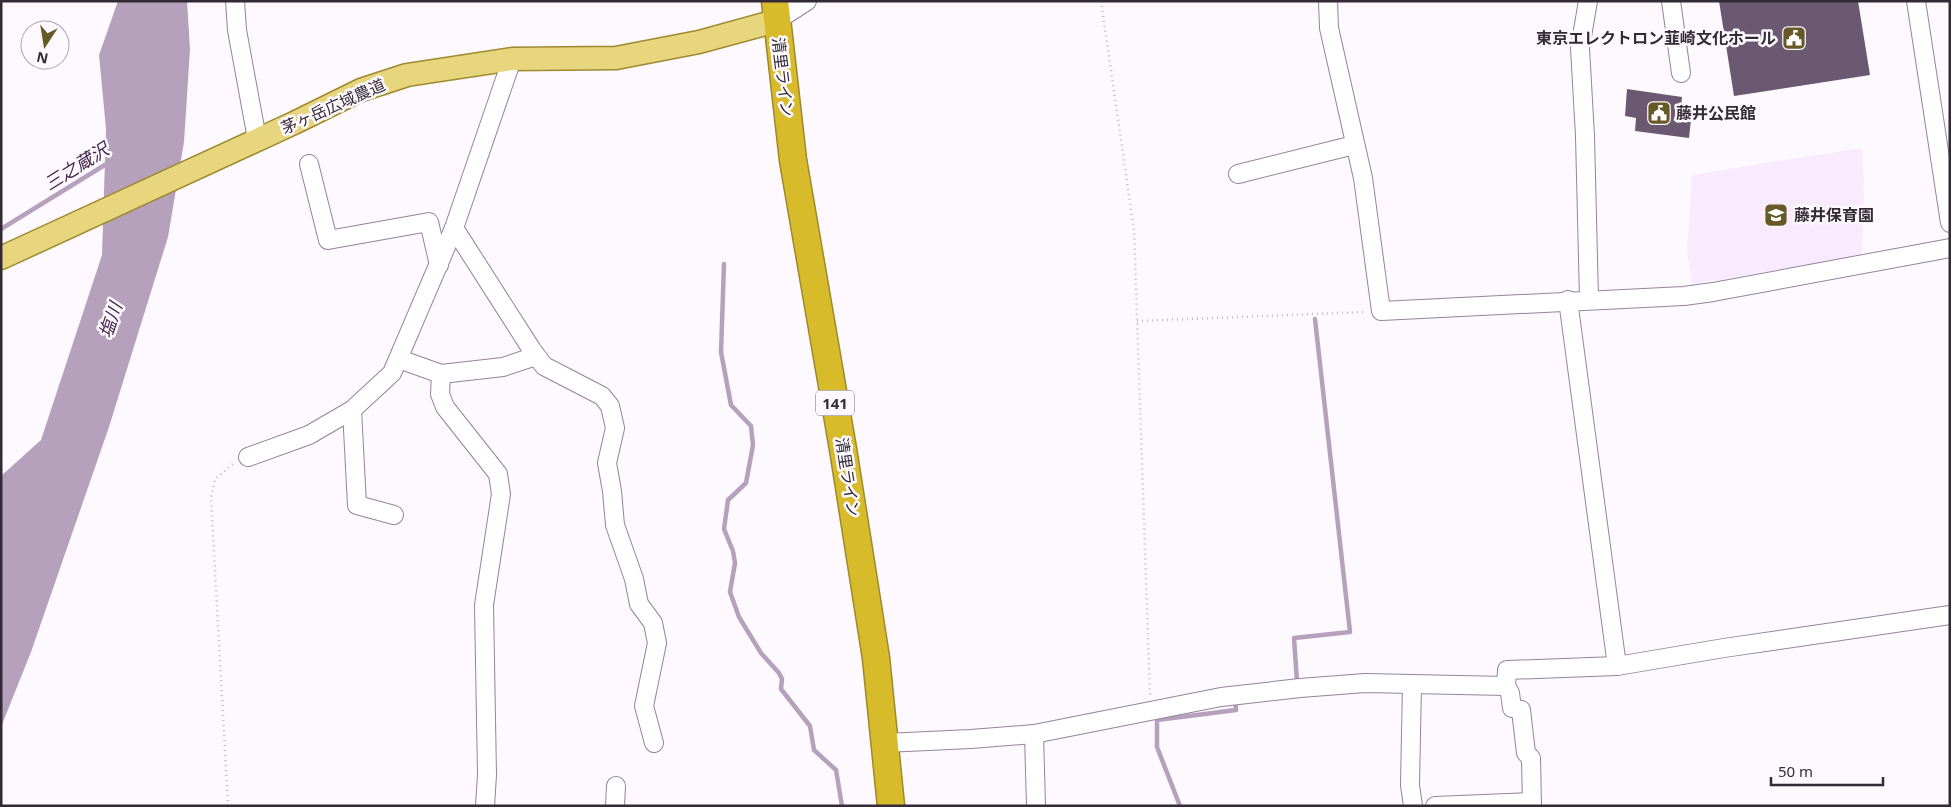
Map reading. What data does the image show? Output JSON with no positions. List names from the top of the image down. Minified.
{"streets":{"highway":["清里ライン","141"],"main road":["茅ヶ岳広域農道"]},"crossings":[["清里ライン","茅ヶ岳広域農道"]],"water":["三之蔵沢","塩川"],"places":{"public building":["東京エレクトロン韮崎文化ホール","藤井公民館"],"school or university":["藤井保育園"]},"scale_bar":"50 m","north":"bottom"}
